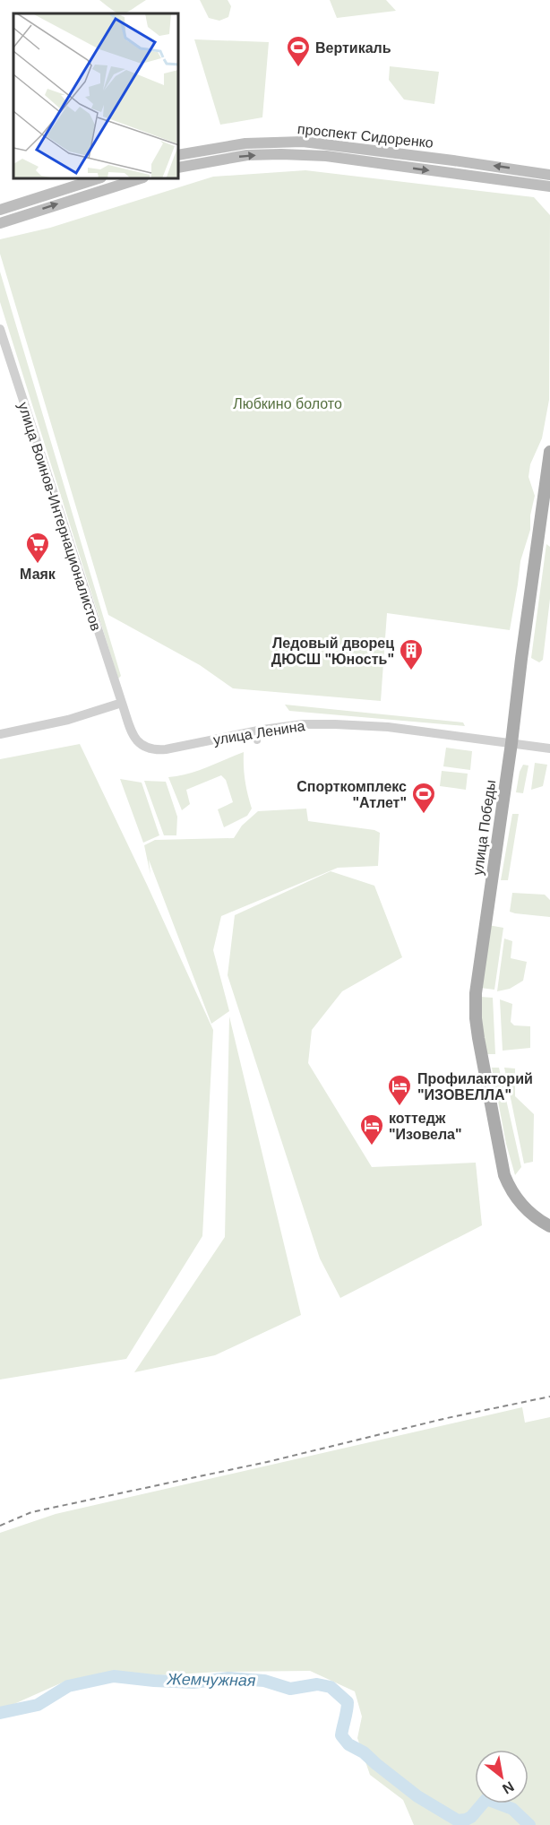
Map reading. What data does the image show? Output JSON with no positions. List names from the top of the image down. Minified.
{"streets":{"main road":["проспект Сидоренко","улица Победы"],"street":["улица Воинов-Интернационалистов","улица Ленина"]},"crossings":[["улица Воинов-Интернационалистов","улица Ленина"],["улица Ленина","улица Победы"]],"water":["Жемчужная"],"parks":["Любкино болото"],"places":{"sports":["Вертикаль","Спорткомплекс \"Атлет\""],"supermarket":["Маяк"],"building":["Ледовый дворец ДЮСШ \"Юность\""],"hotel":["Профилакторий \"ИЗОВЕЛЛА\"","коттедж \"Изовела\""]},"north":"bottom right"}
